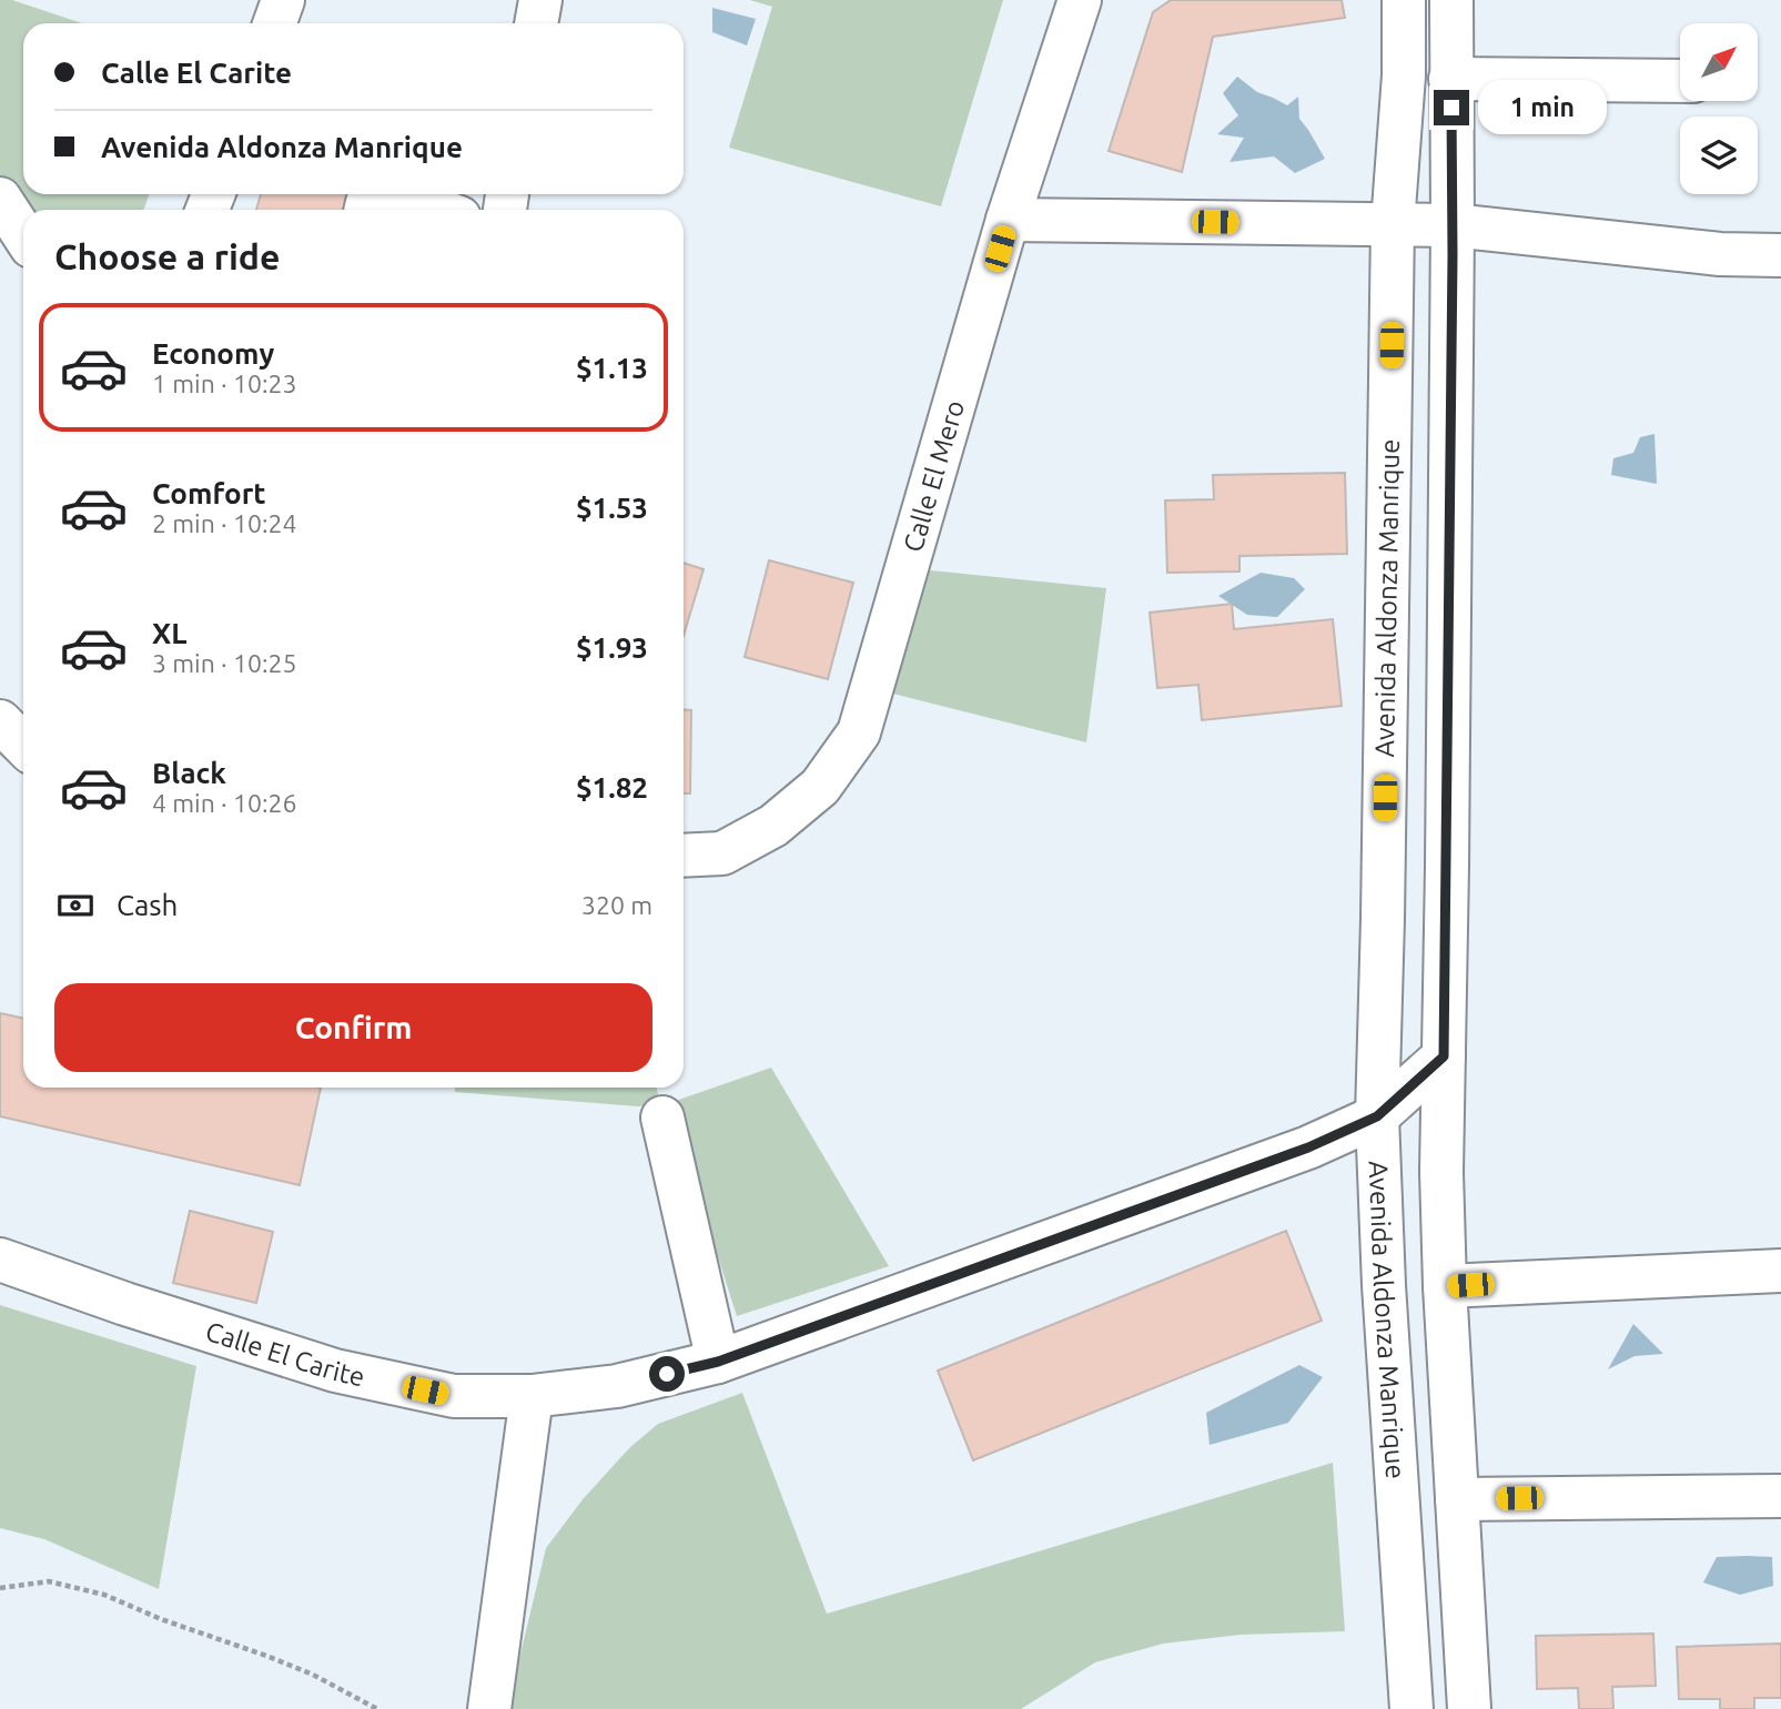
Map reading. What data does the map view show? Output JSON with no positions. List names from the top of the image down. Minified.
{"streets":{"street":["Calle El Mero","Avenida Aldonza Manrique","Calle El Carite"]},"crossings":[["Avenida Aldonza Manrique","Calle El Carite"]],"north":"top right","page":{"banner":["Calle El Carite","Avenida Aldonza Manrique"],"bubble":"1 min","heading":"Choose a ride","list":[{"name":"Economy","note":"1 min · 10:23","value":"$1.13"},{"name":"Comfort","note":"2 min · 10:24","value":"$1.53"},{"name":"XL","note":"3 min · 10:25","value":"$1.93"},{"name":"Black","note":"4 min · 10:26","value":"$1.82"}],"pay":["Cash","320 m"],"buttons":"Confirm"}}
